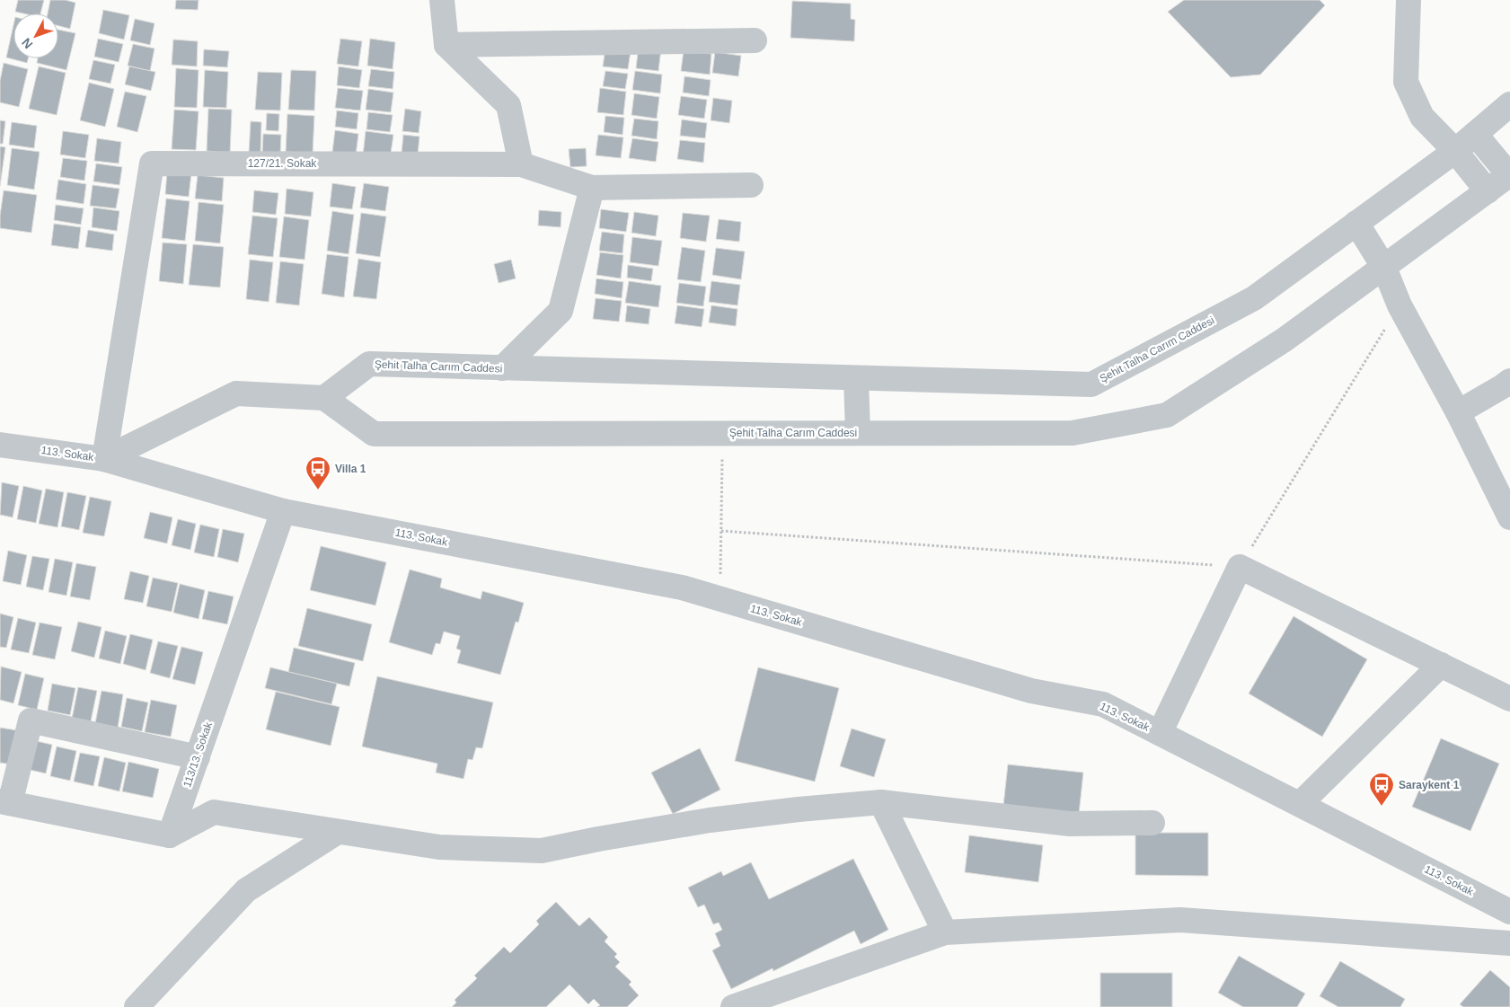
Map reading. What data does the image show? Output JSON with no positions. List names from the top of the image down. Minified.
{"streets":{"street":["127/21. Sokak","Şehit Talha Carım Caddesi","113. Sokak","113/13. Sokak"]},"crossings":[["127/21. Sokak","113. Sokak"],["113. Sokak","113/13. Sokak"]],"places":{"bus stop":["Villa 1","Saraykent 1"]},"north":"bottom left"}
